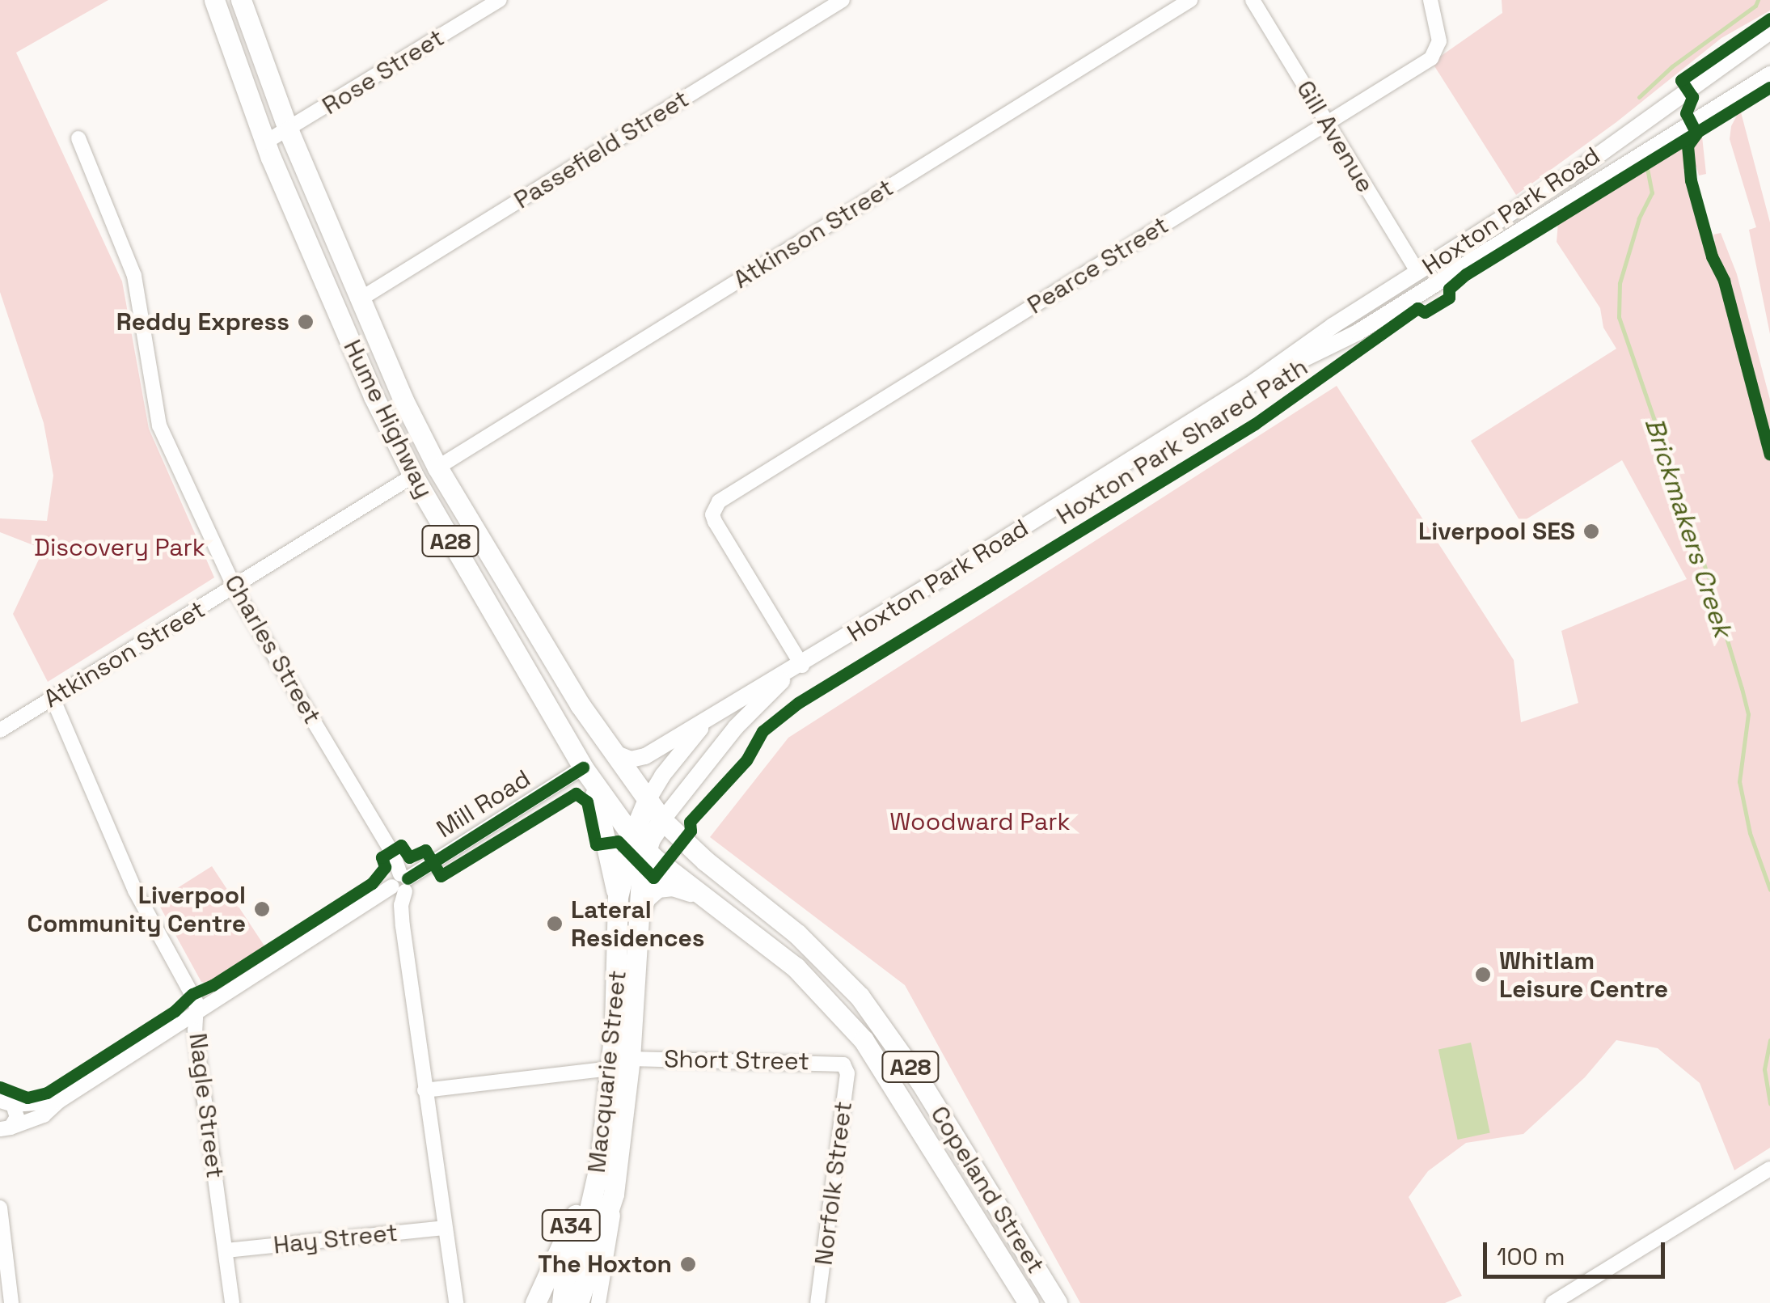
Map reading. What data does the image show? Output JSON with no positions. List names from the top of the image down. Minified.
{"streets":{"highway":["Hume Highway","A28","Macquarie Street","Copeland Street","A34"],"main road":["Hoxton Park Road"],"street":["Rose Street","Gill Avenue","Passefield Street","Atkinson Street","Pearce Street","Charles Street","Mill Road","Short Street","Nagle Street","Norfolk Street","Hay Street"],"cycle path":["Hoxton Park Shared Path"]},"crossings":[["Rose Street","Hume Highway"],["Gill Avenue","Hoxton Park Road"],["Gill Avenue","Pearce Street"],["Passefield Street","Hume Highway"],["Hoxton Park Road","Pearce Street"],["Hoxton Park Road","Hume Highway"],["Hoxton Park Road","Copeland Street"],["Hoxton Park Road","A34"],["Atkinson Street","Hume Highway"],["Atkinson Street","Charles Street"],["Atkinson Street","Nagle Street"],["Hume Highway","Mill Road"],["Hume Highway","Macquarie Street"],["Hume Highway","Copeland Street"],["Hume Highway","A34"],["Charles Street","Mill Road"],["Charles Street","Short Street"],["Charles Street","Hay Street"],["Mill Road","Nagle Street"],["Short Street","Macquarie Street"],["Short Street","Norfolk Street"],["Macquarie Street","Copeland Street"],["Macquarie Street","A34"],["Nagle Street","Hay Street"],["Copeland Street","A34"]],"water":["Brickmakers Creek"],"parks":["Discovery Park","Woodward Park"],"places":["Reddy Express","Liverpool SES","Liverpool Community Centre","Lateral Residences","Whitlam Leisure Centre","The Hoxton"],"scale_bar":"100 m"}
